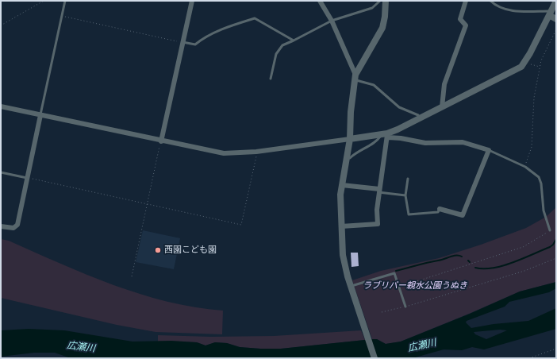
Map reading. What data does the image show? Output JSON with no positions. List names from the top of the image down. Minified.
{"water":["広瀬川"],"parks":["ラブリバー親水公園うぬき"],"places":["西園こども園"]}
